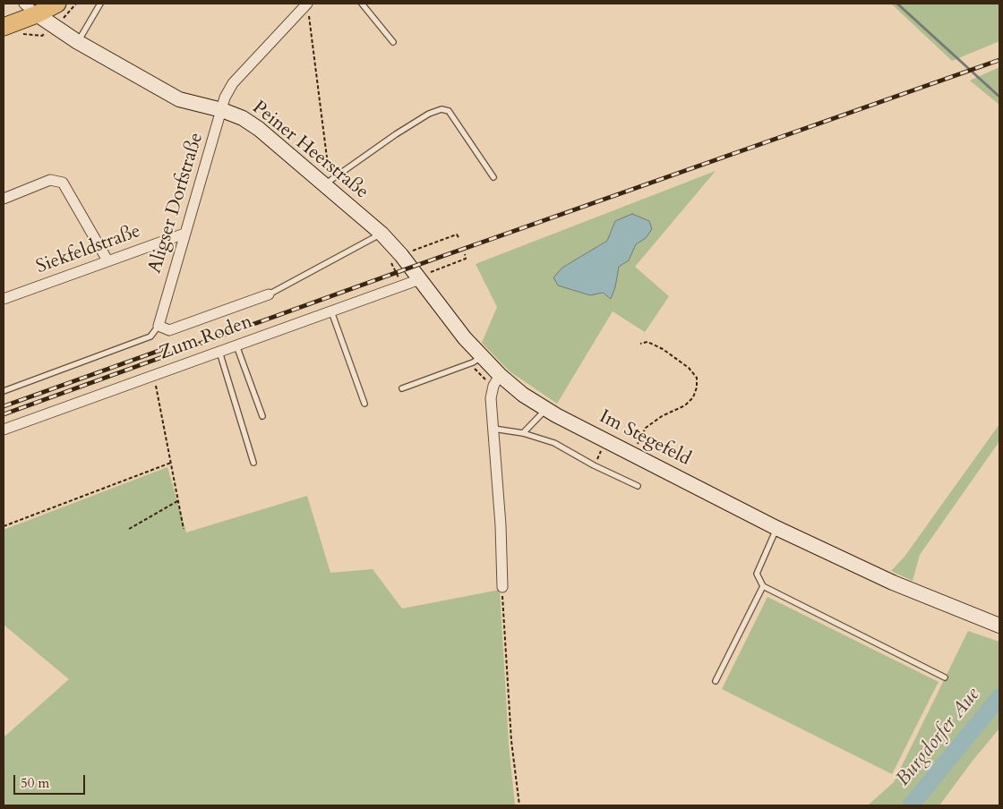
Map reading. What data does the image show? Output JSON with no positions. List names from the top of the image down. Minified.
{"streets":{"street":["Peiner Heerstraße","Aligser Dorfstraße","Siekfeldstraße","Zum Roden","Im Stegefeld"]},"crossings":[["Peiner Heerstraße","Aligser Dorfstraße"],["Peiner Heerstraße","Zum Roden"],["Peiner Heerstraße","Im Stegefeld"],["Aligser Dorfstraße","Siekfeldstraße"]],"water":["Burgdorfer Aue"],"scale_bar":"50 m"}
